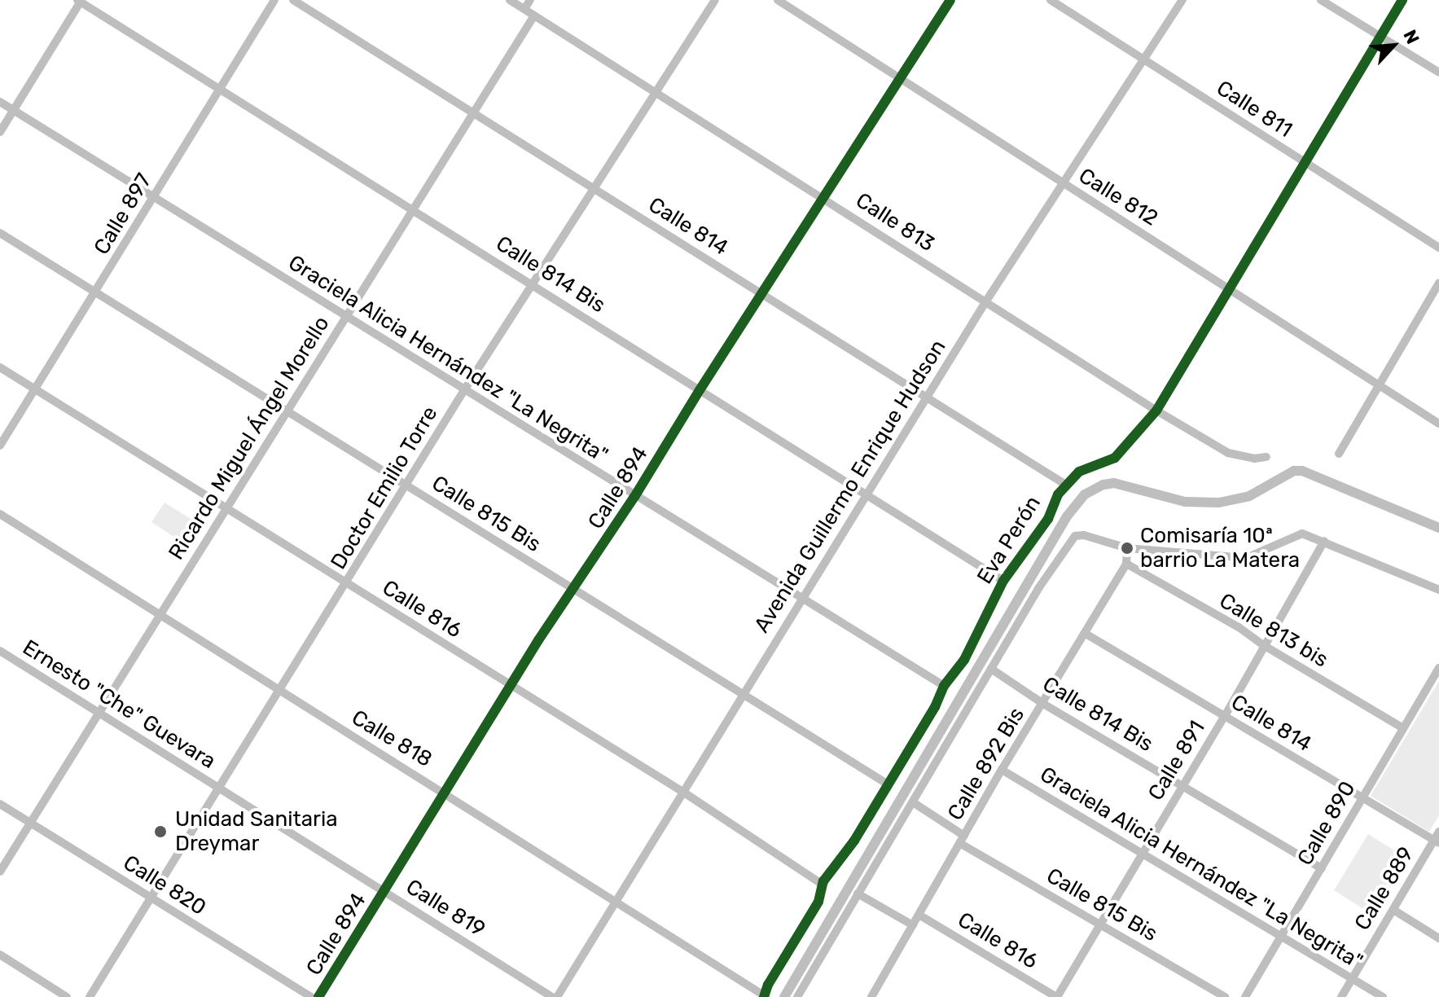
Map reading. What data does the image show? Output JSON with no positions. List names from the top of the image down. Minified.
{"streets":{"street":["Calle 811","Calle 812","Calle 897","Calle 813","Calle 814","Calle 814 Bis","Graciela Alicia Hernández \"La Negrita\"","Ricardo Miguel Ángel Morello","Avenida Guillermo Enrique Hudson","Doctor Emilio Torre","Calle 894","Calle 815 Bis","Eva Perón","Calle 816","Calle 813 bis","Ernesto \"Che\" Guevara","Calle 818","Calle 891","Calle 892 Bis","Calle 890","Calle 820","Calle 889","Calle 819"]},"crossings":[["Calle 811","Avenida Guillermo Enrique Hudson"],["Calle 811","Eva Perón"],["Calle 812","Avenida Guillermo Enrique Hudson"],["Calle 812","Calle 894"],["Calle 812","Eva Perón"],["Calle 897","Calle 814 Bis"],["Calle 897","Graciela Alicia Hernández \"La Negrita\""],["Calle 897","Calle 815 Bis"],["Calle 897","Calle 816"],["Calle 813","Ricardo Miguel Ángel Morello"],["Calle 813","Avenida Guillermo Enrique Hudson"],["Calle 813","Doctor Emilio Torre"],["Calle 813","Calle 894"],["Calle 813","Eva Perón"],["Calle 814","Ricardo Miguel Ángel Morello"],["Calle 814","Avenida Guillermo Enrique Hudson"],["Calle 814","Doctor Emilio Torre"],["Calle 814","Calle 894"],["Calle 814","Eva Perón"],["Calle 814","Calle 891"],["Calle 814","Calle 892 Bis"],["Calle 814","Calle 890"],["Calle 814","Calle 889"],["Calle 814 Bis","Ricardo Miguel Ángel Morello"],["Calle 814 Bis","Avenida Guillermo Enrique Hudson"],["Calle 814 Bis","Doctor Emilio Torre"],["Calle 814 Bis","Calle 894"],["Calle 814 Bis","Eva Perón"],["Calle 814 Bis","Calle 891"],["Calle 814 Bis","Calle 892 Bis"],["Calle 814 Bis","Calle 890"],["Graciela Alicia Hernández \"La Negrita\"","Ricardo Miguel Ángel Morello"],["Graciela Alicia Hernández \"La Negrita\"","Avenida Guillermo Enrique Hudson"],["Graciela Alicia Hernández \"La Negrita\"","Doctor Emilio Torre"],["Graciela Alicia Hernández \"La Negrita\"","Calle 894"],["Graciela Alicia Hernández \"La Negrita\"","Eva Perón"],["Graciela Alicia Hernández \"La Negrita\"","Calle 891"],["Graciela Alicia Hernández \"La Negrita\"","Calle 892 Bis"],["Graciela Alicia Hernández \"La Negrita\"","Calle 890"],["Graciela Alicia Hernández \"La Negrita\"","Calle 889"],["Ricardo Miguel Ángel Morello","Calle 815 Bis"],["Ricardo Miguel Ángel Morello","Calle 816"],["Ricardo Miguel Ángel Morello","Ernesto \"Che\" Guevara"],["Ricardo Miguel Ángel Morello","Calle 818"],["Ricardo Miguel Ángel Morello","Calle 820"],["Avenida Guillermo Enrique Hudson","Calle 815 Bis"],["Avenida Guillermo Enrique Hudson","Calle 816"],["Avenida Guillermo Enrique Hudson","Calle 818"],["Avenida Guillermo Enrique Hudson","Calle 819"],["Doctor Emilio Torre","Calle 815 Bis"],["Doctor Emilio Torre","Calle 816"],["Doctor Emilio Torre","Ernesto \"Che\" Guevara"],["Doctor Emilio Torre","Calle 818"],["Doctor Emilio Torre","Calle 820"],["Doctor Emilio Torre","Calle 819"],["Calle 894","Calle 815 Bis"],["Calle 894","Calle 816"],["Calle 894","Calle 818"],["Calle 894","Calle 819"],["Calle 815 Bis","Eva Perón"],["Calle 815 Bis","Calle 891"],["Calle 815 Bis","Calle 892 Bis"],["Eva Perón","Calle 816"],["Eva Perón","Calle 818"],["Calle 816","Calle 891"],["Calle 816","Calle 892 Bis"],["Calle 813 bis","Calle 891"],["Calle 813 bis","Calle 892 Bis"],["Calle 813 bis","Calle 890"],["Ernesto \"Che\" Guevara","Calle 819"]],"places":["Comisaría 10ª barrio La Matera","Unidad Sanitaria Dreymar"],"north":"top right"}
